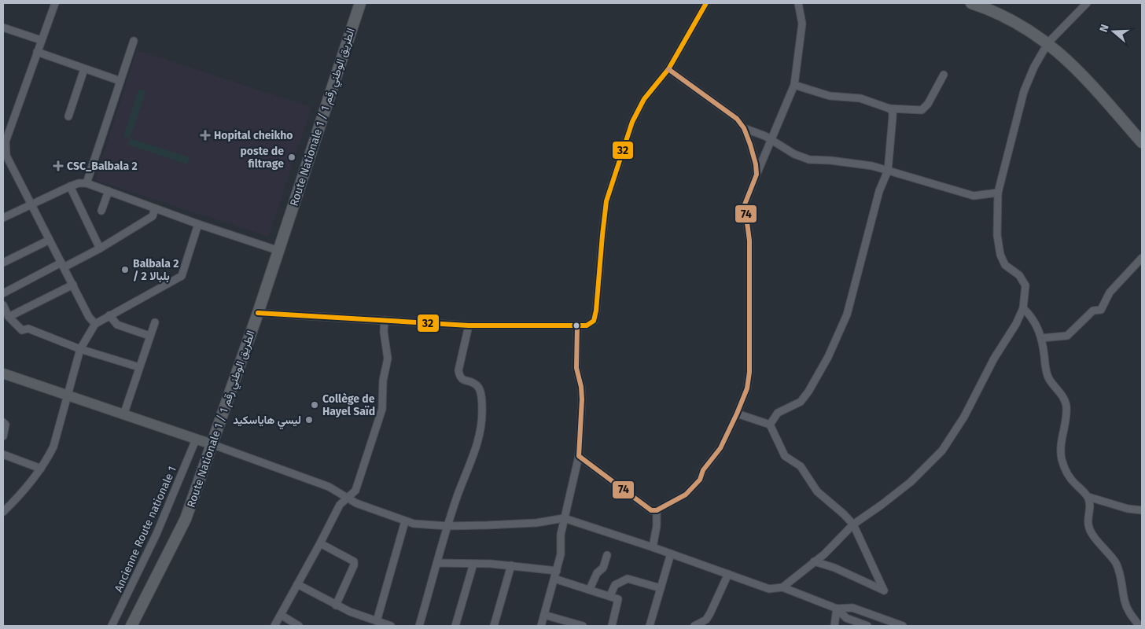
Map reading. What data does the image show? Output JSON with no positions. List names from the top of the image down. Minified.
{"streets":{"main road":["Route Nationale 1 / الطريق الوطني رقم 1"],"street":["Ancienne Route nationale 1"]},"places":{"health":["Hopital cheikho","CSC_Balbala 2"],"other":["poste de filtrage","Balbala 2 / بلبالا 2","Collège de Hayel Saïd","ليسي هاياسكيد"]},"lines":["transit line 32","transit line 74"],"north":"left"}
